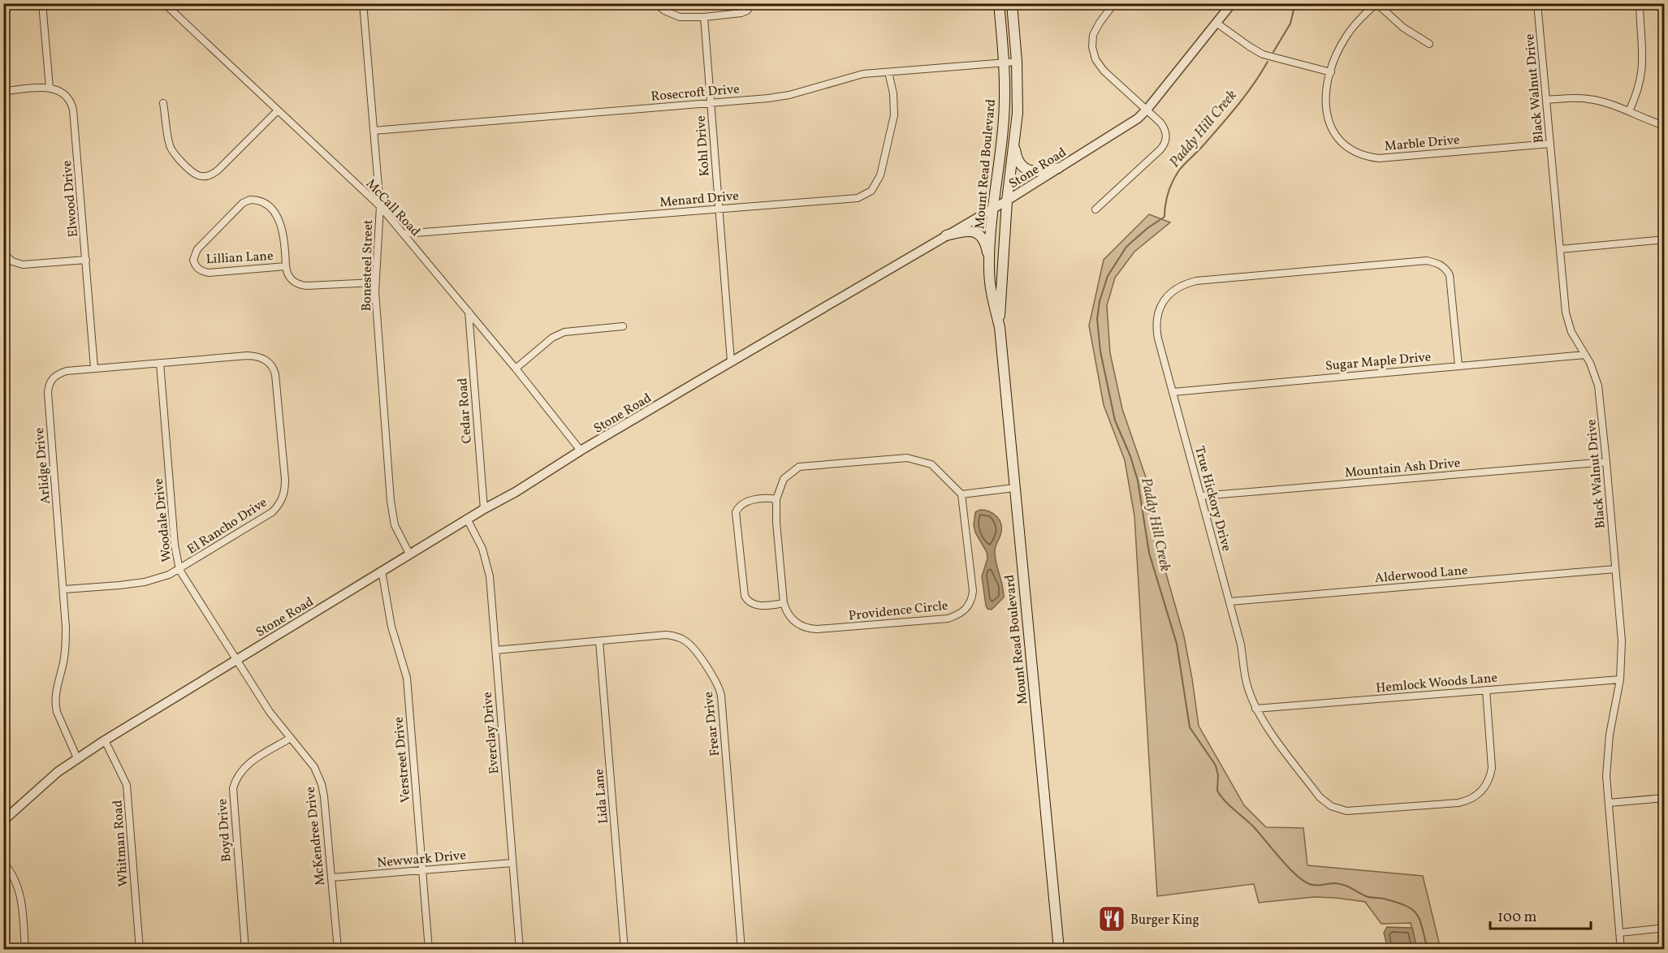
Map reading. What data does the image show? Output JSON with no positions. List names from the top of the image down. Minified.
{"streets":{"main road":["Mount Read Boulevard"],"street":["Black Walnut Drive","Rosecroft Drive","Marble Drive","Kohl Drive","Stone Road","Menard Drive","Elwood Drive","McCall Road","Lillian Lane","Bonesteel Street","Sugar Maple Drive","Cedar Road","Arlidge Drive","Mountain Ash Drive","True Hickory Drive","Woodale Drive","El Rancho Drive","Alderwood Lane","Providence Circle","Hemlock Woods Lane","Frear Drive","Everclay Drive","Verstreet Drive","Lida Lane","Boyd Drive","McKendree Drive","Whitman Road","Newwark Drive"]},"crossings":[["Black Walnut Drive","Marble Drive"],["Black Walnut Drive","Sugar Maple Drive"],["Black Walnut Drive","Mountain Ash Drive"],["Black Walnut Drive","Alderwood Lane"],["Black Walnut Drive","Hemlock Woods Lane"],["Rosecroft Drive","Kohl Drive"],["Rosecroft Drive","Mount Read Boulevard"],["Rosecroft Drive","Menard Drive"],["Rosecroft Drive","Bonesteel Street"],["Kohl Drive","Stone Road"],["Kohl Drive","Menard Drive"],["Mount Read Boulevard","Stone Road"],["Stone Road","McCall Road"],["Stone Road","Bonesteel Street"],["Stone Road","Cedar Road"],["Stone Road","Arlidge Drive"],["Stone Road","Woodale Drive"],["Stone Road","Everclay Drive"],["Stone Road","Verstreet Drive"],["Stone Road","McKendree Drive"],["Stone Road","Whitman Road"],["Menard Drive","McCall Road"],["Elwood Drive","Arlidge Drive"],["McCall Road","Bonesteel Street"],["McCall Road","Cedar Road"],["Lillian Lane","Bonesteel Street"],["Sugar Maple Drive","True Hickory Drive"],["Arlidge Drive","Woodale Drive"],["Arlidge Drive","El Rancho Drive"],["Mountain Ash Drive","True Hickory Drive"],["True Hickory Drive","Alderwood Lane"],["True Hickory Drive","Hemlock Woods Lane"],["Woodale Drive","El Rancho Drive"],["Woodale Drive","McKendree Drive"],["Frear Drive","Everclay Drive"],["Frear Drive","Lida Lane"],["Everclay Drive","Newwark Drive"],["Verstreet Drive","Newwark Drive"],["Boyd Drive","McKendree Drive"],["McKendree Drive","Newwark Drive"]],"water":["Paddy Hill Creek"],"places":{"restaurant":["Burger King"]},"scale_bar":"100 m"}
